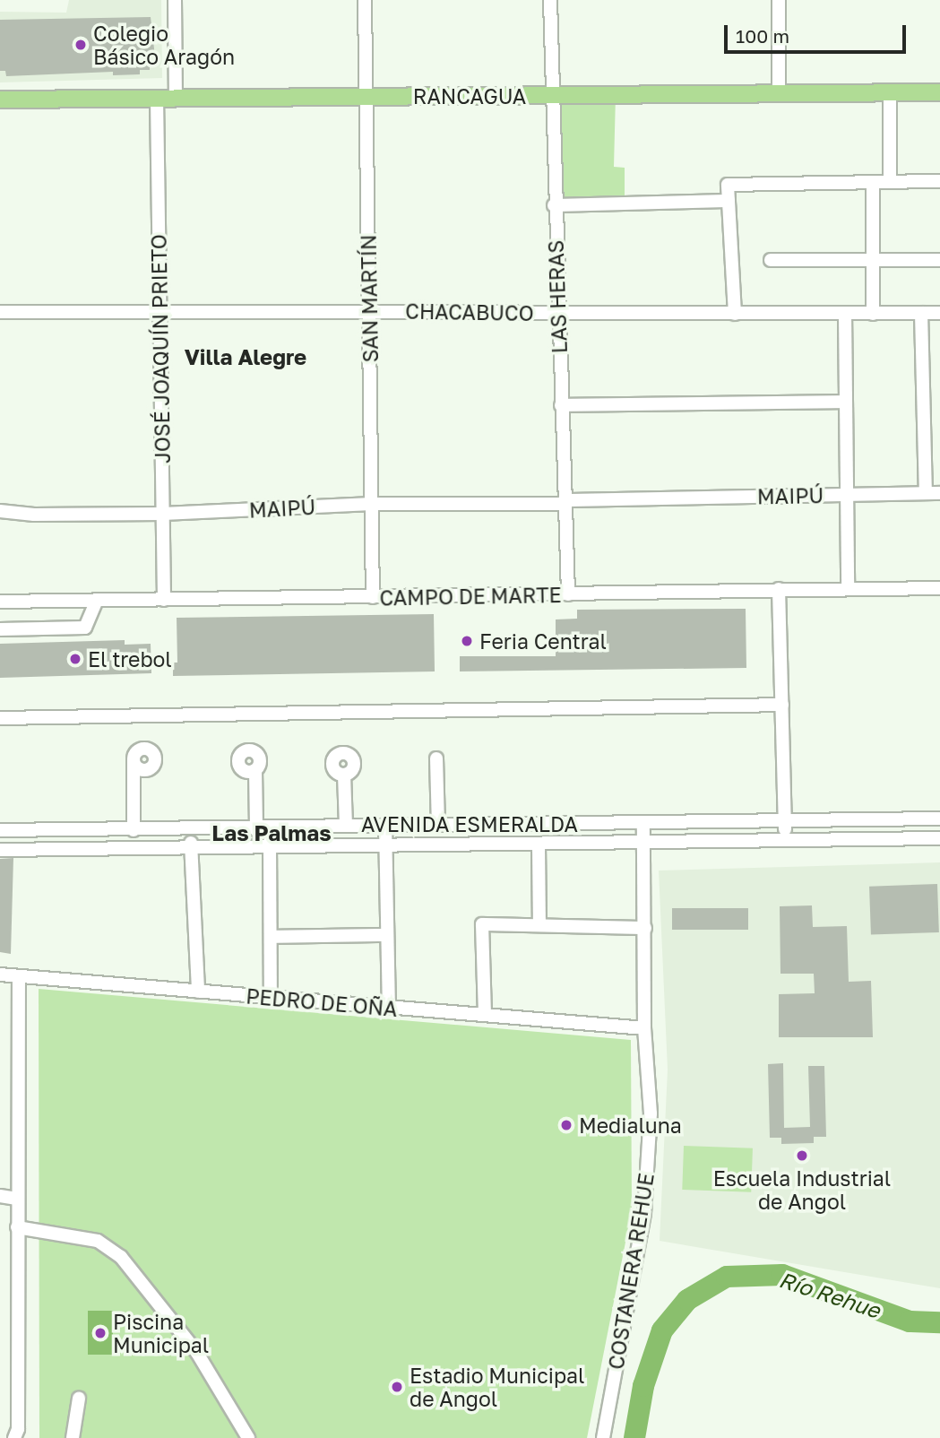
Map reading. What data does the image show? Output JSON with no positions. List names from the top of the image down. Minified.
{"streets":{"main road":["RANCAGUA"],"street":["LAS HERAS","SAN MARTÍN","CHACABUCO","JOSÉ JOAQUÍN PRIETO","MAIPÚ","CAMPO DE MARTE","AVENIDA ESMERALDA","PEDRO DE OÑA","COSTANERA REHUE"]},"crossings":[["RANCAGUA","LAS HERAS"],["RANCAGUA","SAN MARTÍN"],["RANCAGUA","JOSÉ JOAQUÍN PRIETO"],["LAS HERAS","CHACABUCO"],["LAS HERAS","MAIPÚ"],["LAS HERAS","CAMPO DE MARTE"],["SAN MARTÍN","CHACABUCO"],["SAN MARTÍN","MAIPÚ"],["SAN MARTÍN","CAMPO DE MARTE"],["CHACABUCO","JOSÉ JOAQUÍN PRIETO"],["JOSÉ JOAQUÍN PRIETO","MAIPÚ"],["JOSÉ JOAQUÍN PRIETO","CAMPO DE MARTE"],["AVENIDA ESMERALDA","COSTANERA REHUE"],["PEDRO DE OÑA","COSTANERA REHUE"]],"districts":["Villa Alegre","Las Palmas"],"water":["Río Rehue"],"places":["Colegio Básico Aragón","Feria Central","El trebol","Medialuna","Escuela Industrial de Angol","Piscina Municipal","Estadio Municipal de Angol"],"scale_bar":"100 m"}
